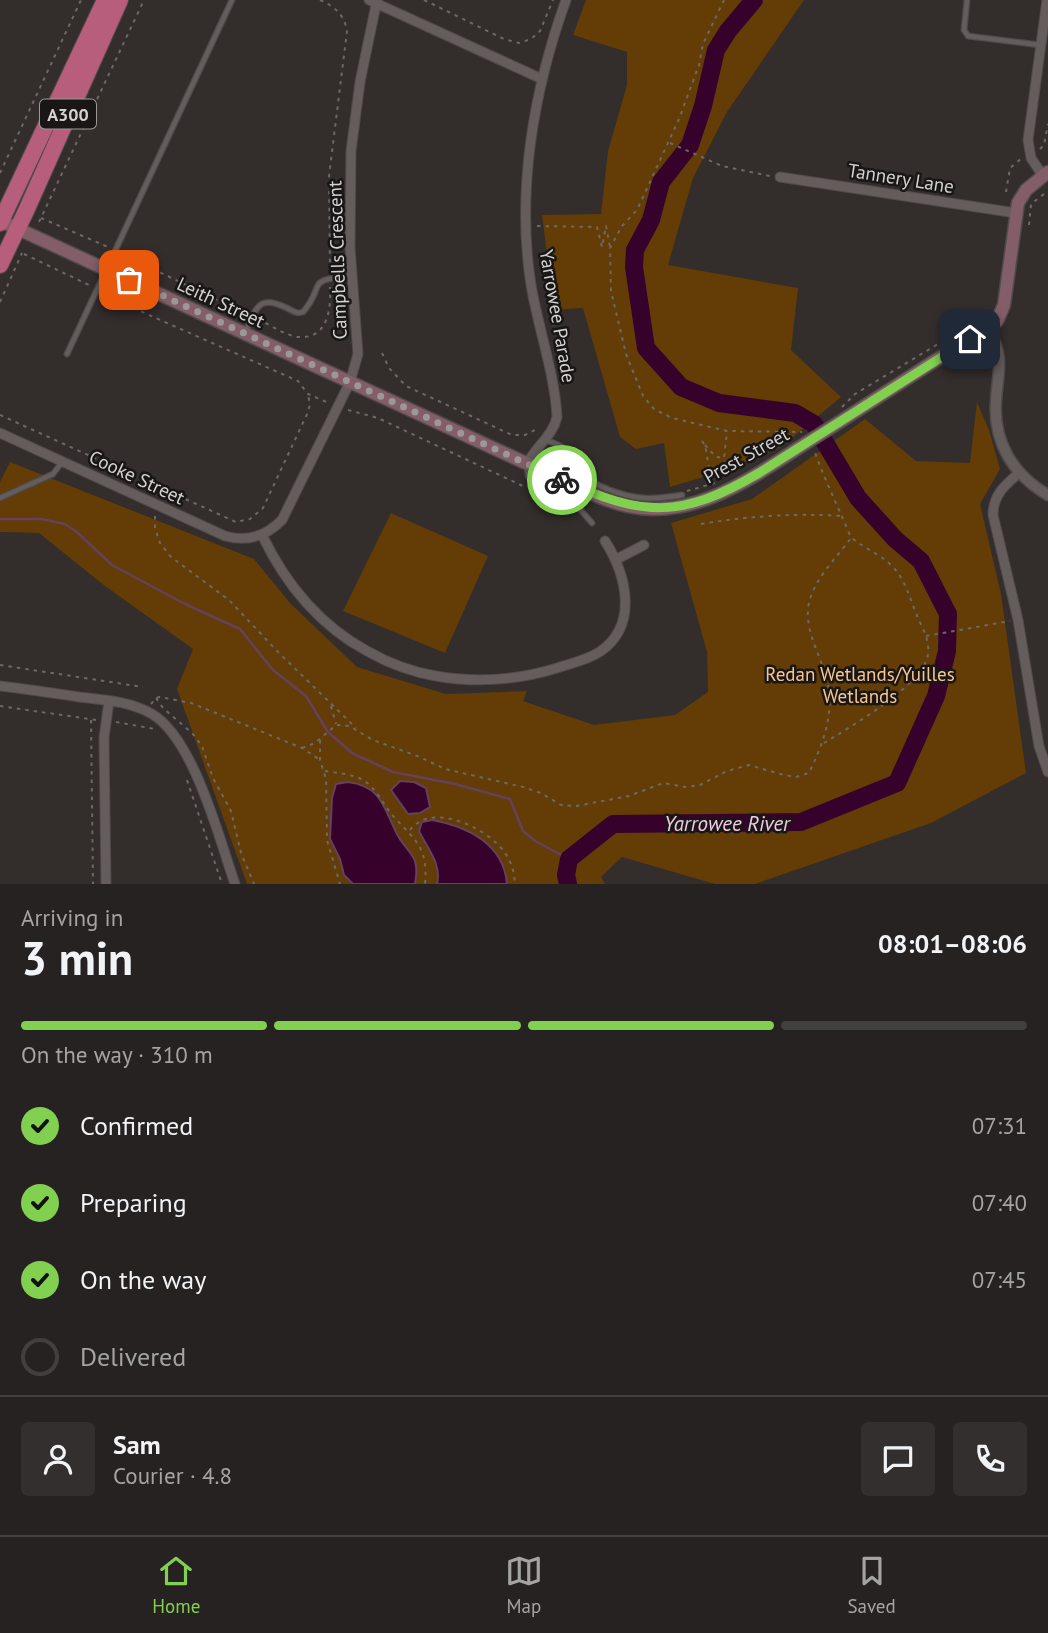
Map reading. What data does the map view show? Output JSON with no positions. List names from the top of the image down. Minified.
{"streets":{"highway":["A300"],"main road":["Leith Street","Prest Street"],"street":["Tannery Lane","Campbells Crescent","Yarrowee Parade","Cooke Street"]},"crossings":[["A300","Leith Street"],["Campbells Crescent","Leith Street"],["Campbells Crescent","Prest Street"],["Campbells Crescent","Cooke Street"],["Leith Street","Prest Street"],["Yarrowee Parade","Prest Street"]],"water":["Yarrowee River"],"parks":["Redan Wetlands/Yuilles Wetlands"],"page":{"heading":["3 min","Arriving in","08:01–08:06"],"panel":["Sam","Courier · 4.8"],"bar":"On the way · 310 m","list":[["Confirmed","07:31"],["Preparing","07:40"],["On the way","07:45"],"Delivered"],"tabs":["Home","Map","Saved"]}}
